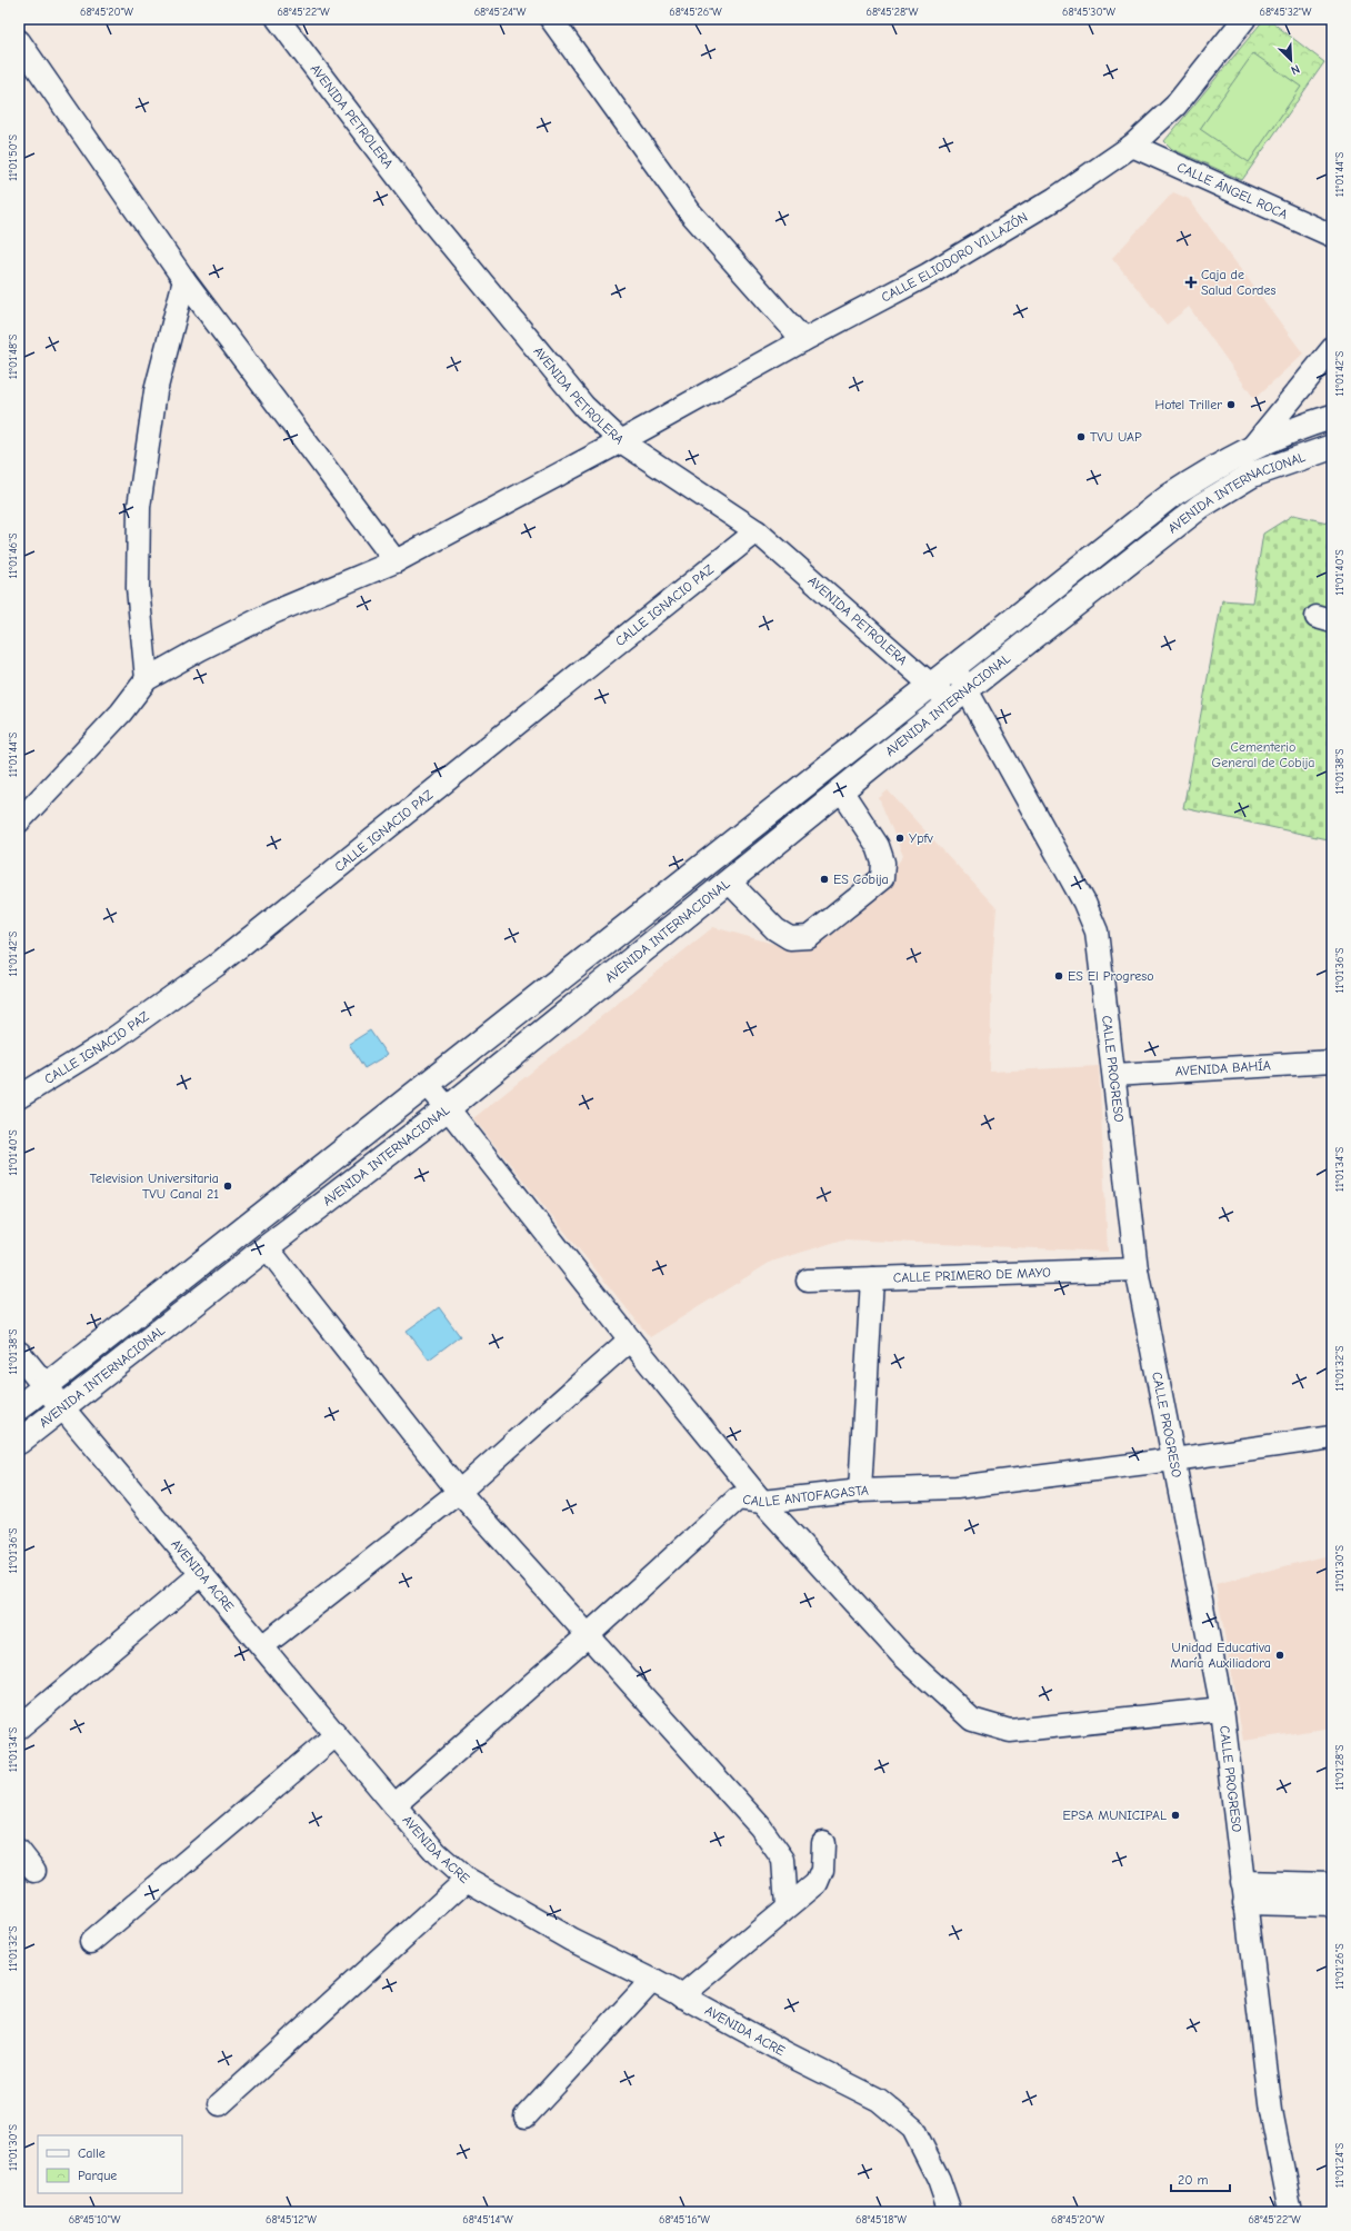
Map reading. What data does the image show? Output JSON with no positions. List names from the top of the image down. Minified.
{"streets":{"main road":["AVENIDA INTERNACIONAL","AVENIDA ACRE"],"street":["AVENIDA PETROLERA","CALLE ÁNGEL ROCA","CALLE ELIODORO VILLAZÓN","CALLE IGNACIO PAZ","CALLE PROGRESO","AVENIDA BAHÍA","CALLE PRIMERO DE MAYO","CALLE ANTOFAGASTA"]},"crossings":[["AVENIDA PETROLERA","CALLE ELIODORO VILLAZÓN"],["AVENIDA PETROLERA","AVENIDA INTERNACIONAL"],["AVENIDA PETROLERA","CALLE IGNACIO PAZ"],["AVENIDA PETROLERA","CALLE PROGRESO"],["CALLE ÁNGEL ROCA","CALLE ELIODORO VILLAZÓN"],["AVENIDA INTERNACIONAL","CALLE PROGRESO"],["AVENIDA INTERNACIONAL","AVENIDA ACRE"],["CALLE PROGRESO","AVENIDA BAHÍA"],["CALLE PROGRESO","CALLE PRIMERO DE MAYO"],["CALLE PROGRESO","CALLE ANTOFAGASTA"],["CALLE ANTOFAGASTA","AVENIDA ACRE"]],"parks":["Cementerio General de Cobija"],"places":{"health":["Caja de Salud Cordes"],"other":["Hotel Triller","TVU UAP","Ypfv","ES Cobija","ES El Progreso","Television Universitaria TVU Canal 21","Unidad Educativa María Auxiliadora","EPSA MUNICIPAL"]},"legend":["Calle","Parque"],"scale_bar":"20 m","north":"bottom right","coordinates":["68°45'20\"W","68°45'22\"W","68°45'24\"W","68°45'26\"W","68°45'28\"W","68°45'30\"W","68°45'32\"W","11°01'50\"S","11°01'44\"S","11°01'48\"S","11°01'42\"S","11°01'46\"S","11°01'40\"S","11°01'38\"S","11°01'36\"S","11°01'34\"S","11°01'32\"S","11°01'30\"S","11°01'28\"S","11°01'26\"S","11°01'24\"S","68°45'10\"W","68°45'12\"W","68°45'14\"W","68°45'16\"W","68°45'18\"W"]}
